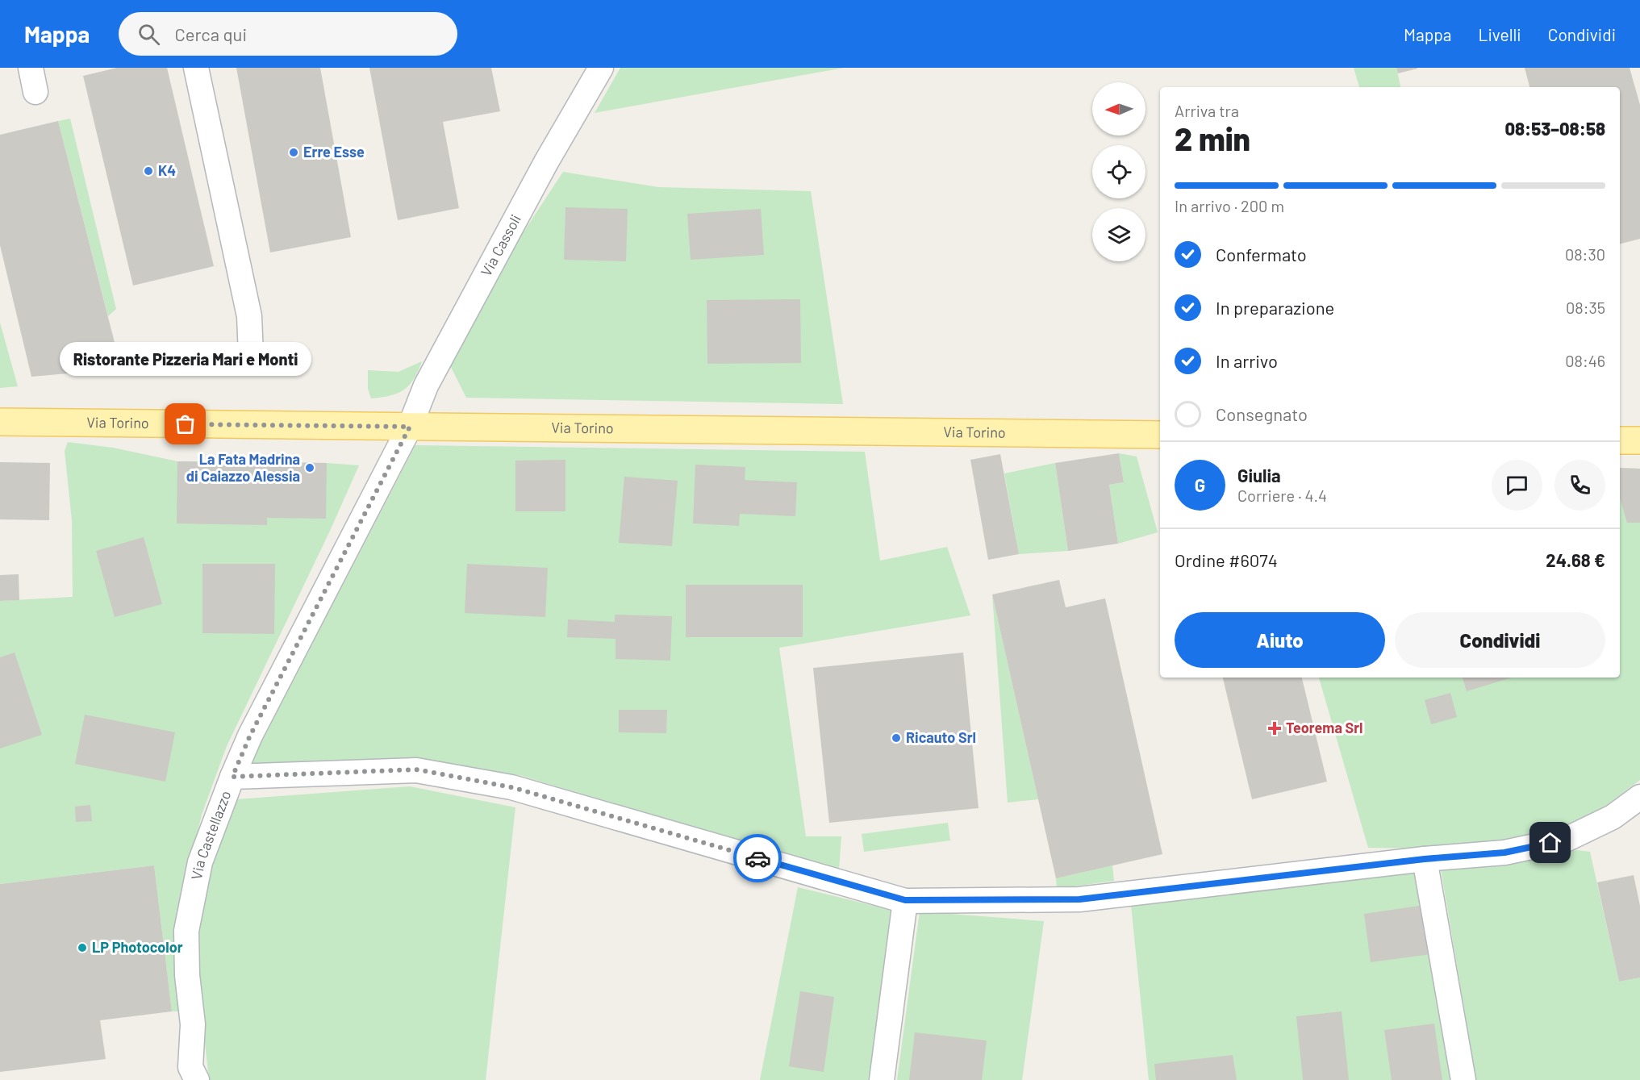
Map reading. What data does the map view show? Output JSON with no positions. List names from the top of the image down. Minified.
{"streets":{"main road":["Via Torino"],"street":["Via Cassoli","Via Castellazzo"]},"crossings":[["Via Cassoli","Via Torino"],["Via Cassoli","Via Castellazzo"],["Via Torino","Via Castellazzo"]],"places":{"other":["Erre Esse","K4","Ristorante Pizzeria Mari e Monti","La Fata Madrina di Caiazzo Alessia","Ricauto Srl","LP Photocolor"],"health":["Teorema Srl"]},"north":"left","page":{"header":"Mappa","search":"Cerca qui","nav":["Mappa","Livelli","Condividi"],"heading":["2 min","Arriva tra","08:53–08:58"],"panel":["Giulia","Corriere · 4.4","Ordine #6074","24.68 €"],"bar":"In arrivo · 200 m","list":[["Confermato","08:30"],["In preparazione","08:35"],["In arrivo","08:46"],"Consegnato"],"bubble":"Ristorante Pizzeria Mari e Monti","round":"G","buttons":["Aiuto","Condividi"]}}
